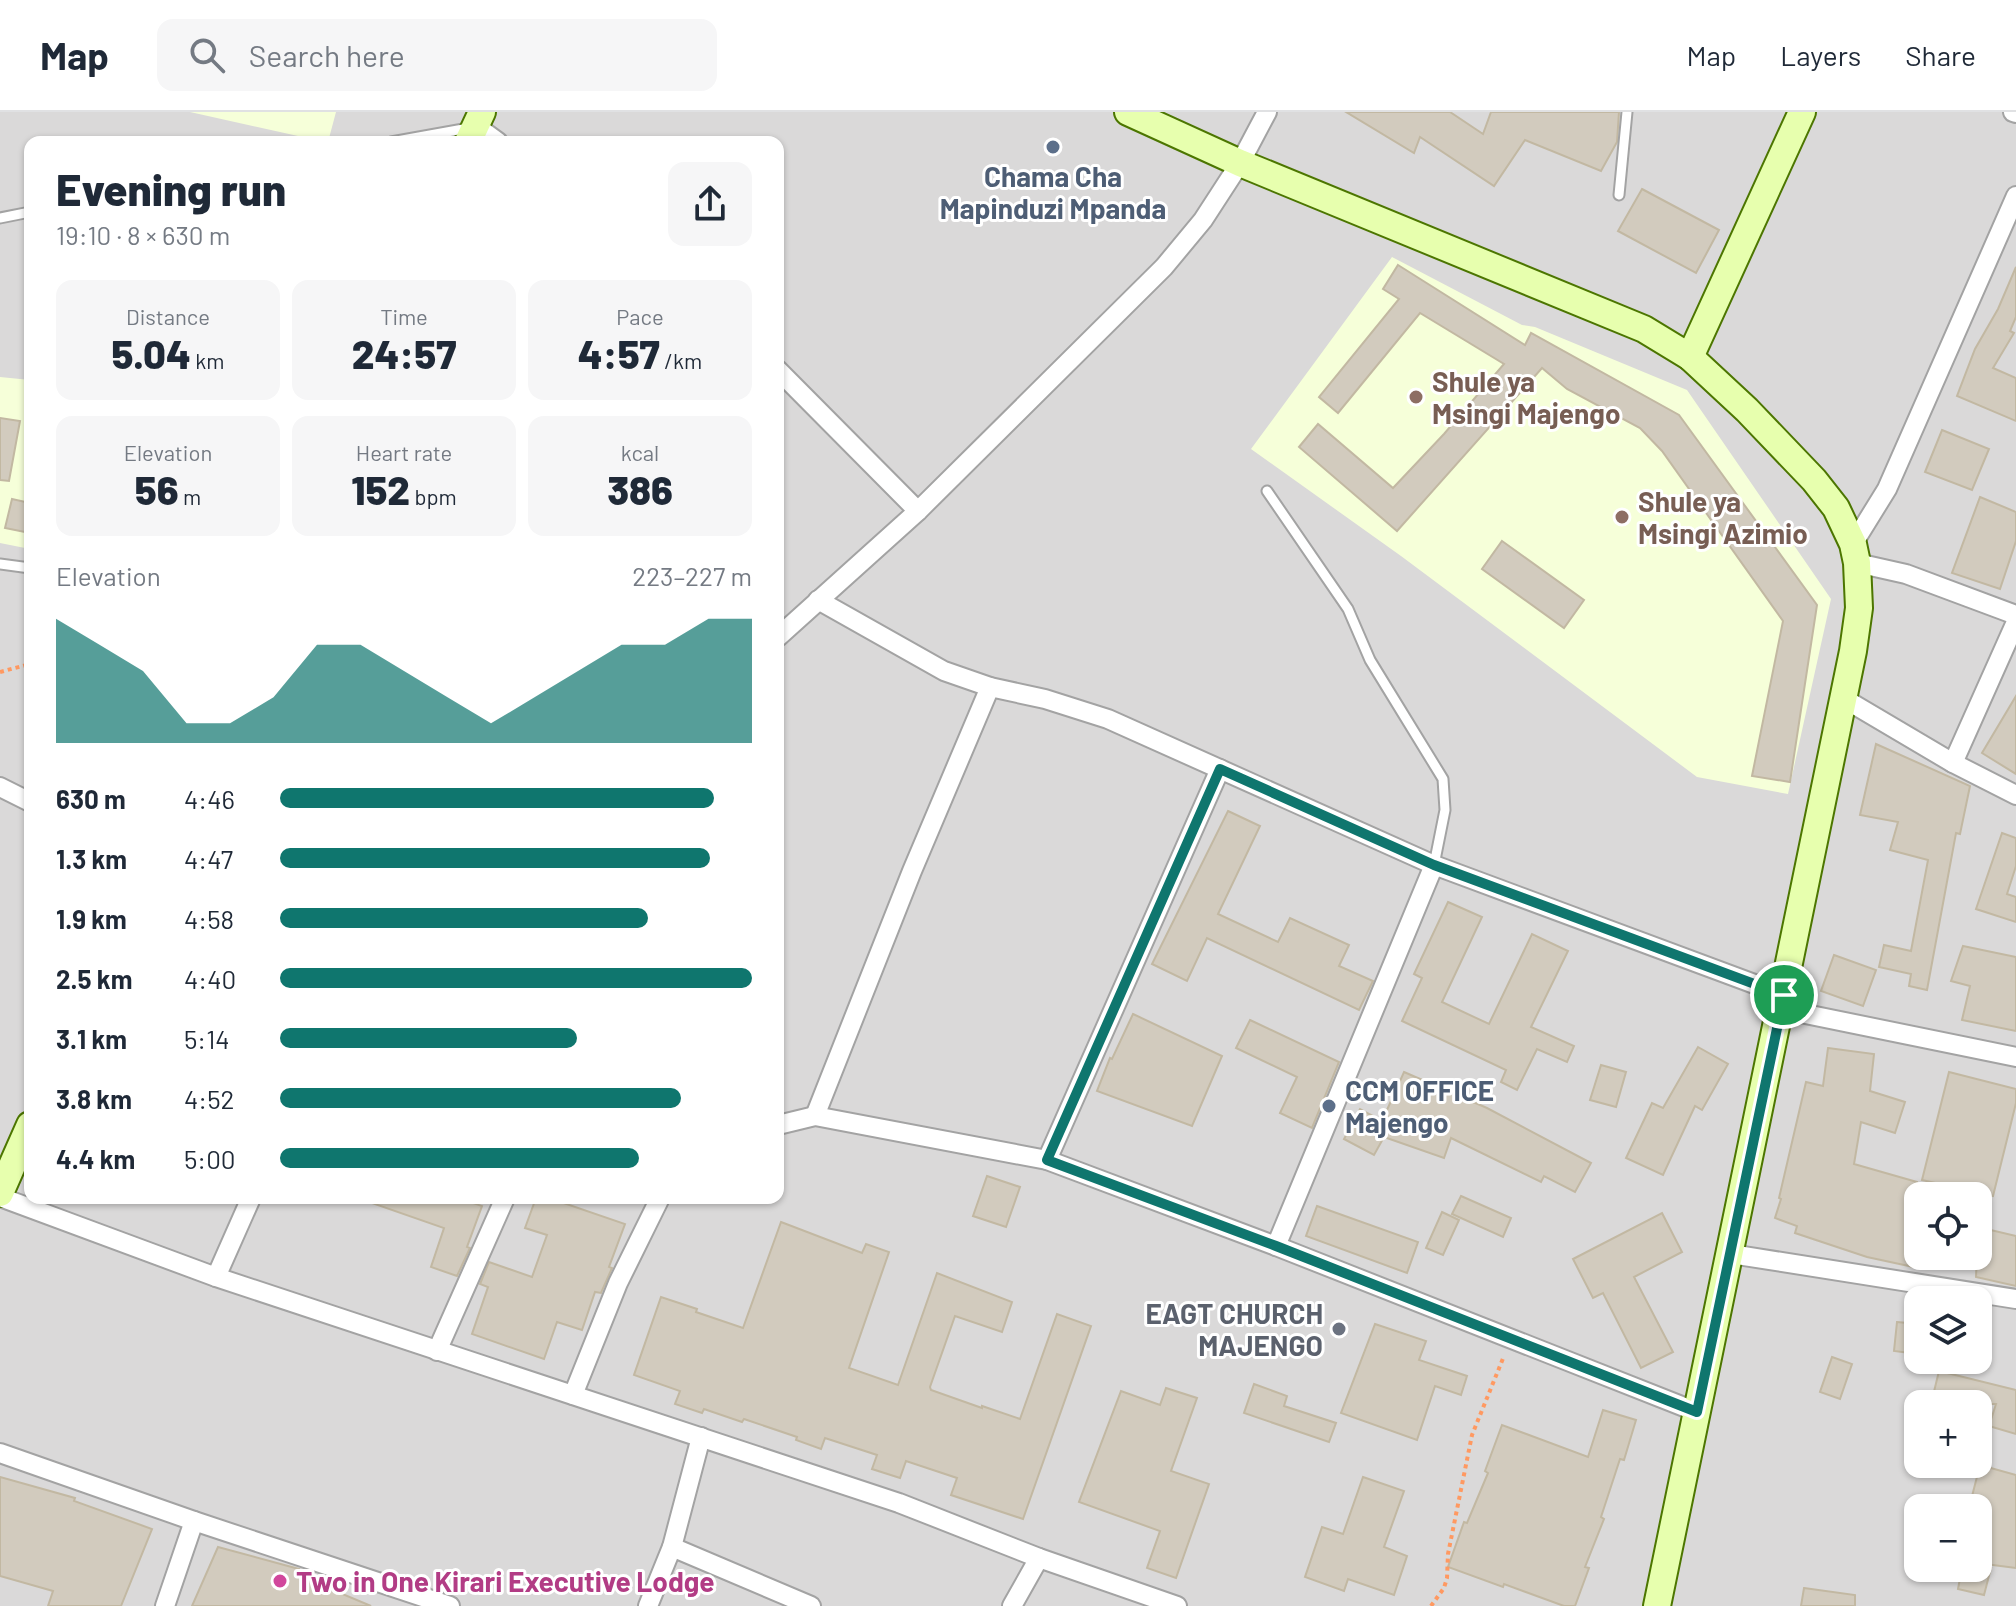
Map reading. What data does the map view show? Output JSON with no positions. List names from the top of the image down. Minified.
{"places":["Chama Cha Mapinduzi Mpanda","Shule ya Msingi Majengo","Shule ya Msingi Azimio","CCM OFFICE Majengo","EAGT CHURCH MAJENGO","Two in One Kirari Executive Lodge"],"page":{"header":"Map","search":"Search here","nav":["Map","Layers","Share"],"heading":["Evening run","19:10 · 8 × 630 m"],"stats":[["Distance","5.04 km"],["Time","24:57"],["Pace","4:57 /km"],["Elevation","56 m"],["Heart rate","152 bpm"],["kcal","386"]],"chart":["Elevation","223–227 m"],"list":[{"name":"630 m","note":"4:46"},{"name":"1.3 km","note":"4:47"},{"name":"1.9 km","note":"4:58"},{"name":"2.5 km","note":"4:40"},{"name":"3.1 km","note":"5:14"},{"name":"3.8 km","note":"4:52"},{"name":"4.4 km","note":"5:00"}],"map_buttons":["+","−"]}}
